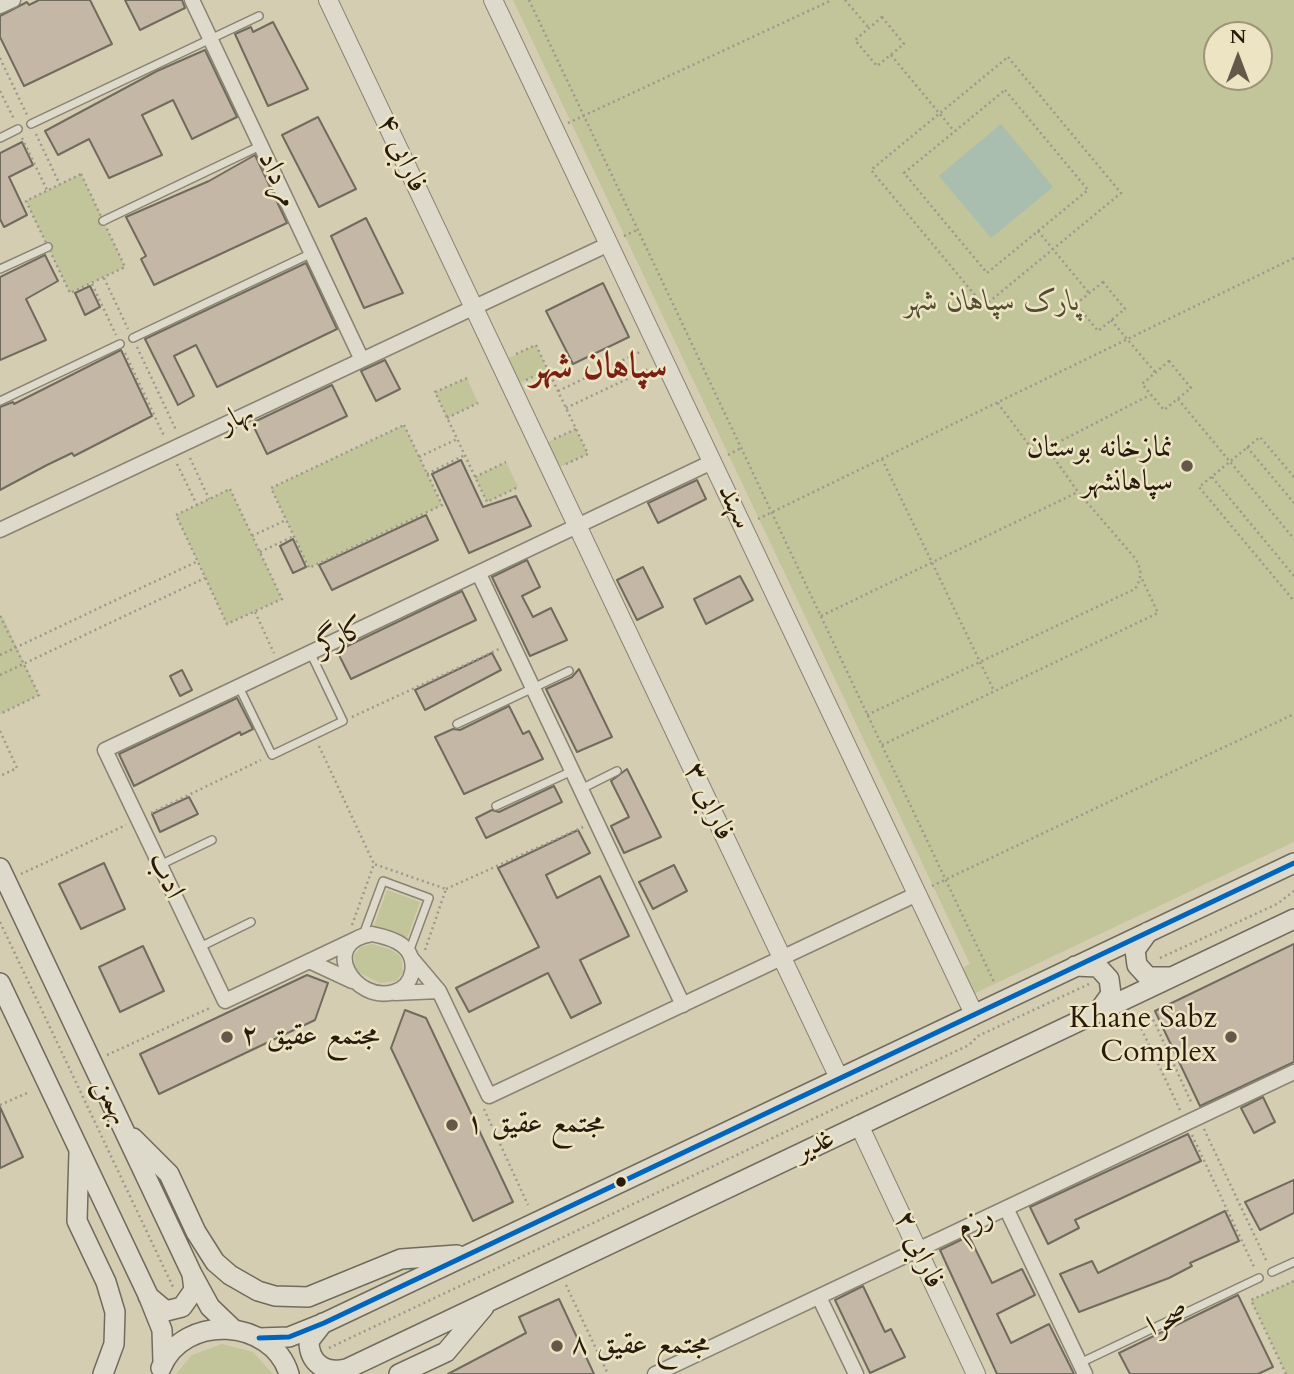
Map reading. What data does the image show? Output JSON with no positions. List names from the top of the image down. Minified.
{"streets":{"main road":["بهمن","غدیر"],"street":["فارابی ۴","مرداد","بهار","سهند","کارگر","فارابی ۳","ادب","رزم","فارابی ۲"],"lane":["صحرا"]},"crossings":[["فارابی ۴","بهار"],["فارابی ۴","کارگر"],["فارابی ۴","فارابی ۳"],["مرداد","بهار"],["بهار","سهند"],["سهند","کارگر"],["سهند","غدیر"],["کارگر","فارابی ۳"],["کارگر","ادب"],["فارابی ۳","غدیر"],["غدیر","فارابی ۲"],["رزم","فارابی ۲"]],"districts":["سپاهان شهر"],"parks":["پارک سپاهان شهر"],"places":["نمازخانه بوستان سپاهانشهر","مجتمع عقیق ۲","Khane Sabz Complex","مجتمع عقیق ۱","مجتمع عقیق ۸"],"north":"top"}
